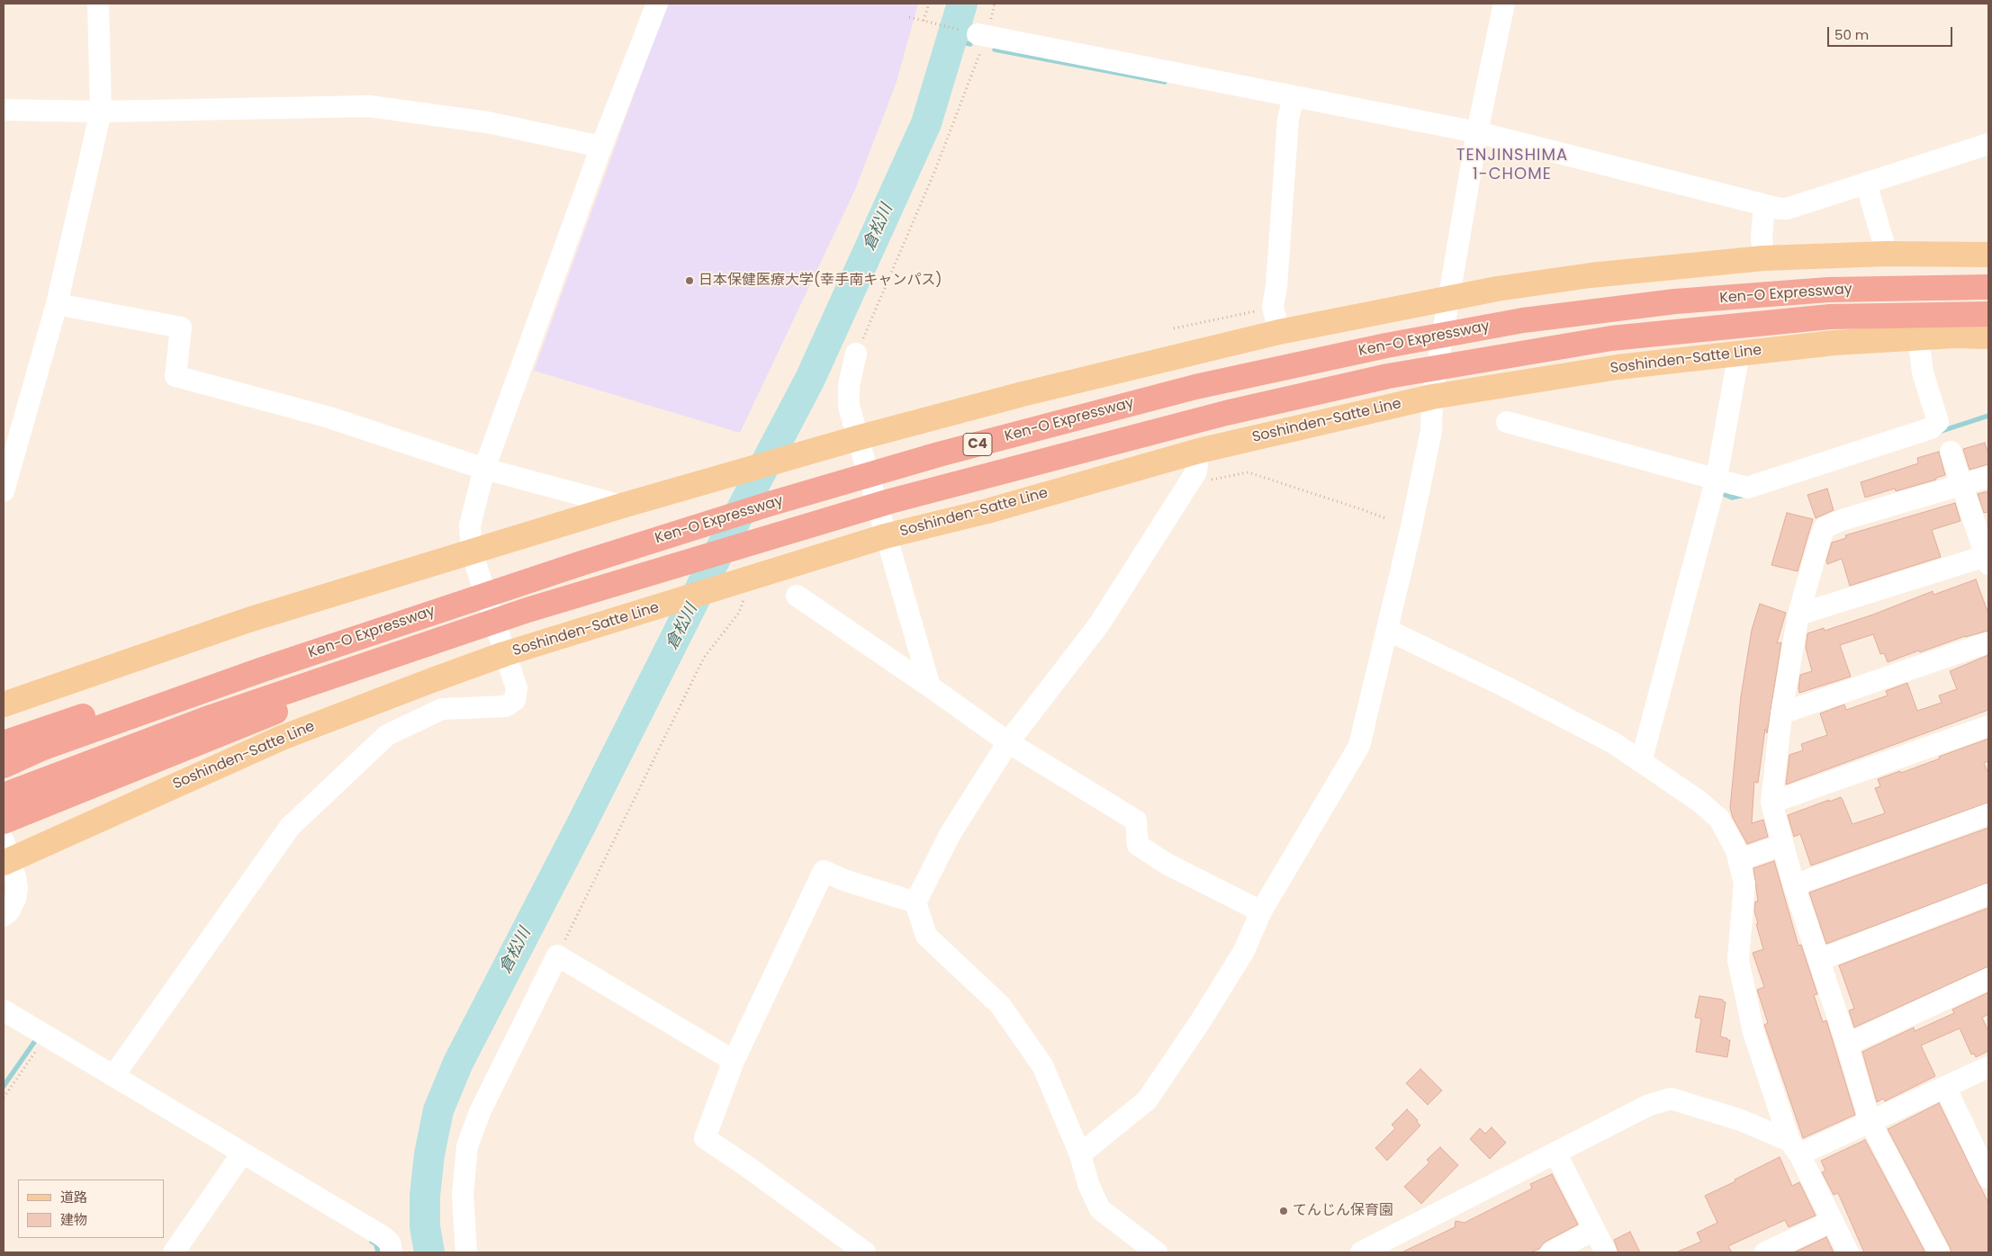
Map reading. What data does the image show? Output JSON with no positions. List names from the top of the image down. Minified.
{"streets":{"highway":["Ken-O Expressway","C4"],"main road":["Soshinden-Satte Line"]},"districts":["TENJINSHIMA 1-CHOME"],"water":["倉松川"],"places":["日本保健医療大学(幸手南キャンパス)","てんじん保育園"],"legend":["道路","建物"],"scale_bar":"50 m"}
